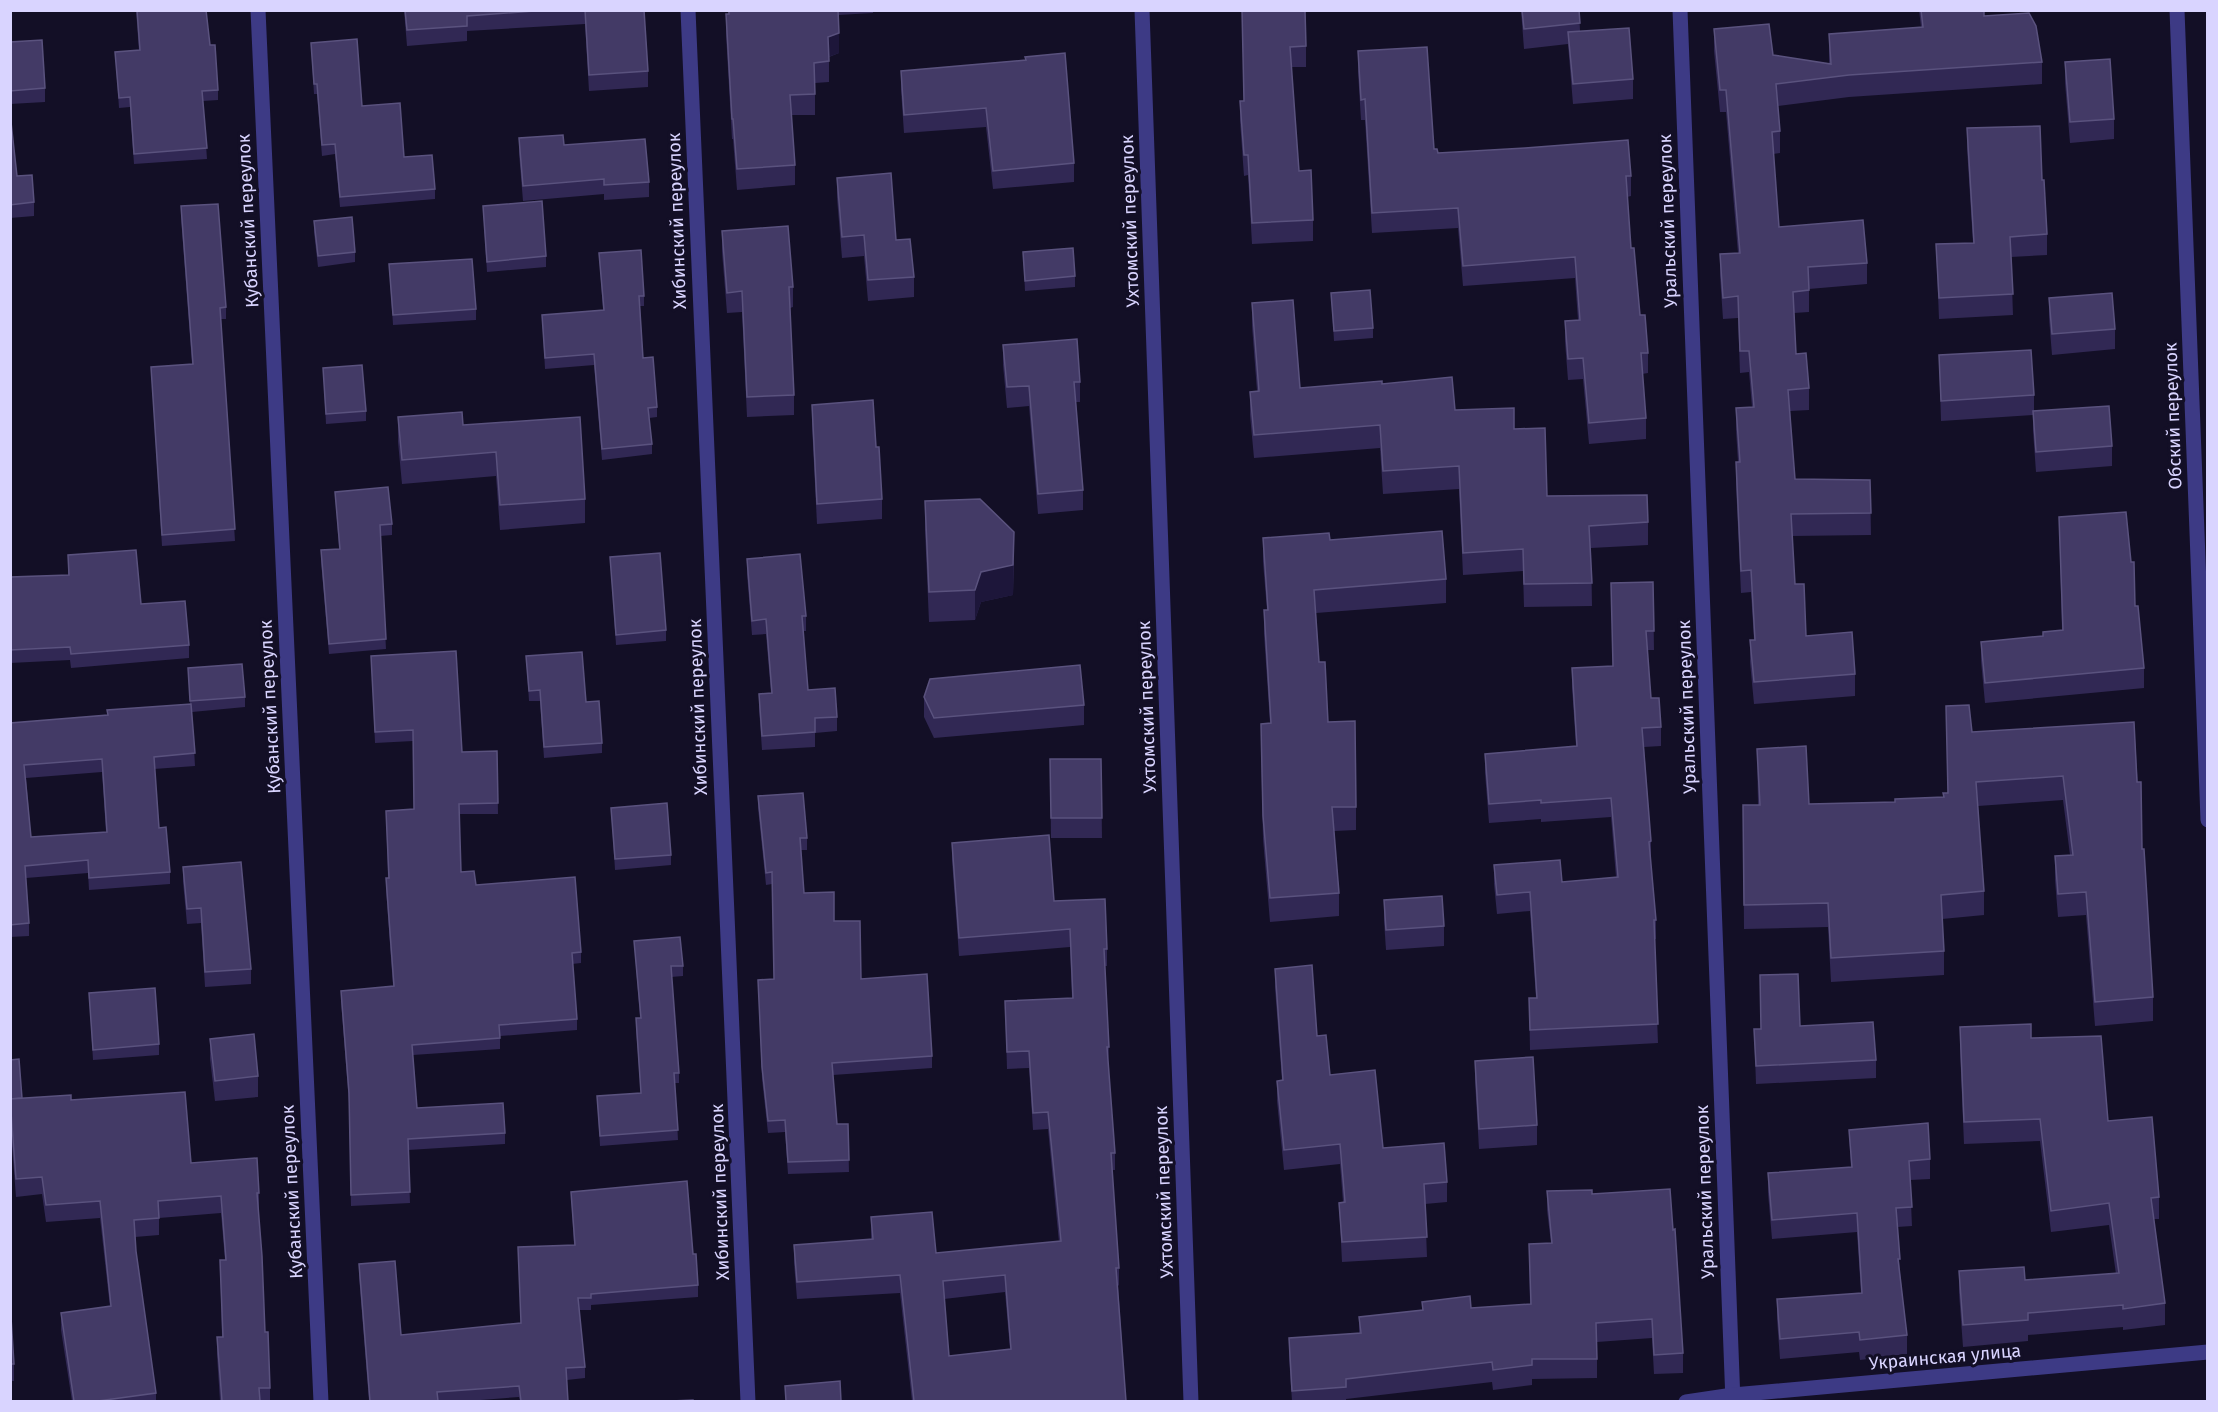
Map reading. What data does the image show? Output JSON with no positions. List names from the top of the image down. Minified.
{"streets":{"street":["Кубанский переулок","Хибинский переулок","Ухтомский переулок","Уральский переулок","Обский переулок","Украинская улица"]},"crossings":[["Уральский переулок","Украинская улица"]]}
